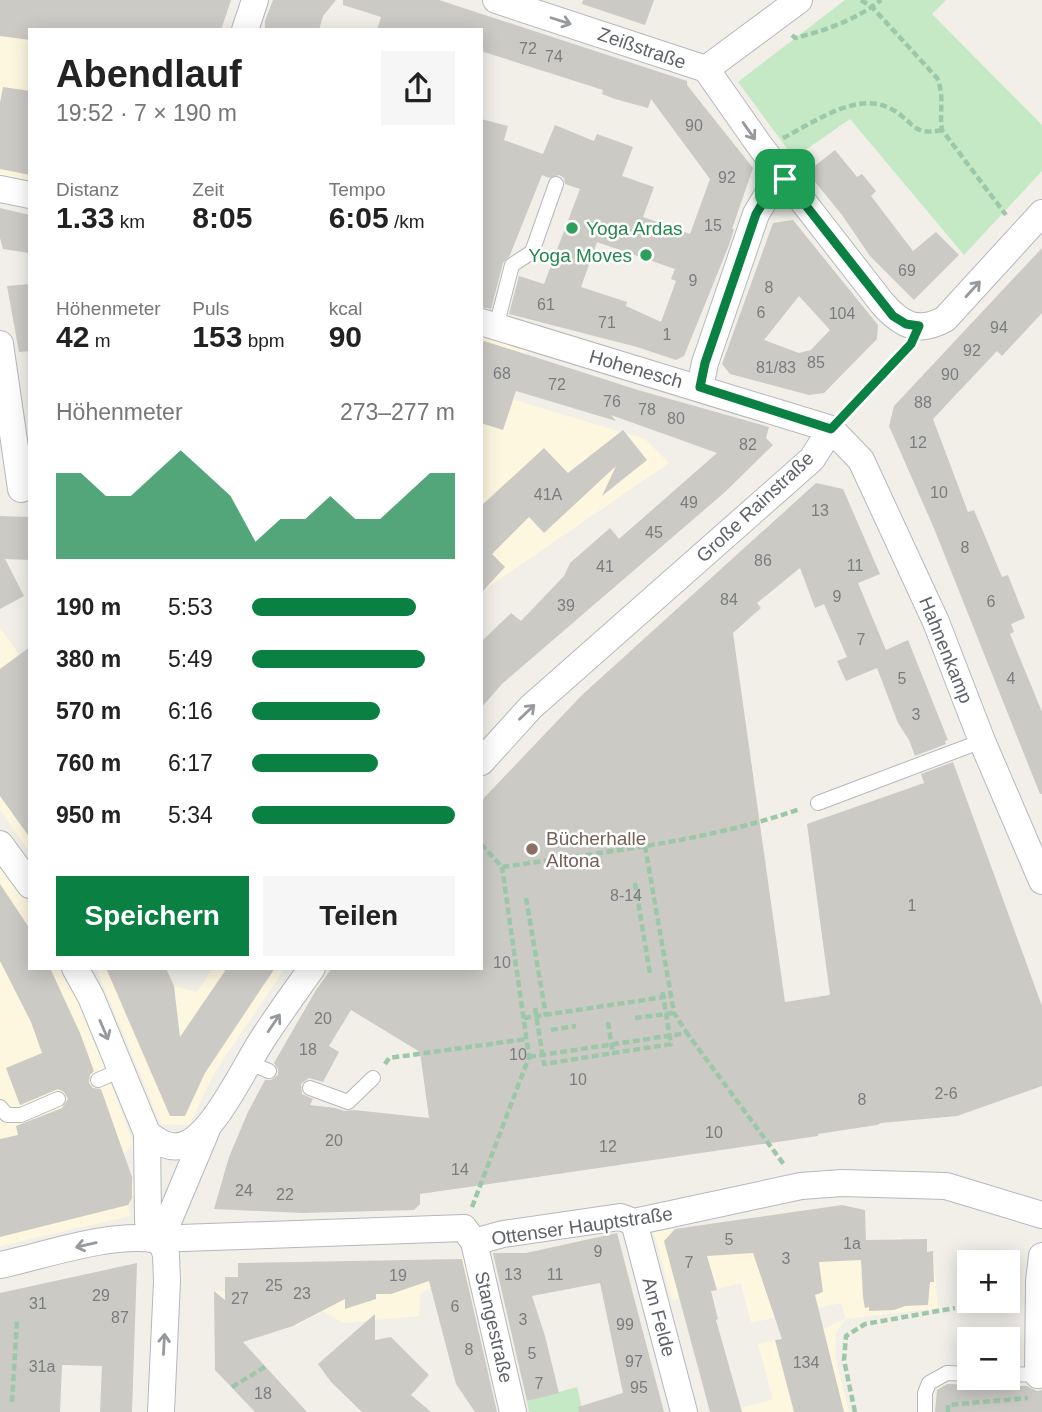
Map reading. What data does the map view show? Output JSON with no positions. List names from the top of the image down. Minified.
{"streets":{"street":["Zeißstraße","Hohenesch","Große Rainstraße","Hahnenkamp","Ottenser Hauptstraße","Am Felde","Stangestraße"]},"crossings":[["Hohenesch","Große Rainstraße"],["Hohenesch","Hahnenkamp"],["Große Rainstraße","Hahnenkamp"],["Ottenser Hauptstraße","Am Felde"],["Ottenser Hauptstraße","Stangestraße"]],"one_way":["Zeißstraße","Große Rainstraße"],"places":["Yoga Ardas","Yoga Moves","Bücherhalle Altona"],"house_numbers":["72","74","90","92","15","69","9","8","61","6","104","71","94","1","92","85","81/83","68","90","72","76","88","78","80","12","82","10","41A","49","13","45","8","86","11","41","9","84","6","39","7","5","4","3","8-14","1","10","20","18","10","10","2-6","8","10","20","12","14","24","22","5","1a","9","3","7","13","11","19","25","23","29","27","31","6","87","3","99","8","5","97","134","31a","7","95","18"],"page":{"heading":["Abendlauf","19:52 · 7 × 190 m"],"stats":[["Distanz","1.33 km"],["Zeit","8:05"],["Tempo","6:05 /km"],["Höhenmeter","42 m"],["Puls","153 bpm"],["kcal","90"]],"chart":["Höhenmeter","273–277 m"],"list":[{"name":"190 m","note":"5:53"},{"name":"380 m","note":"5:49"},{"name":"570 m","note":"6:16"},{"name":"760 m","note":"6:17"},{"name":"950 m","note":"5:34"}],"buttons":["Speichern","Teilen"],"map_buttons":["+","−"]}}
